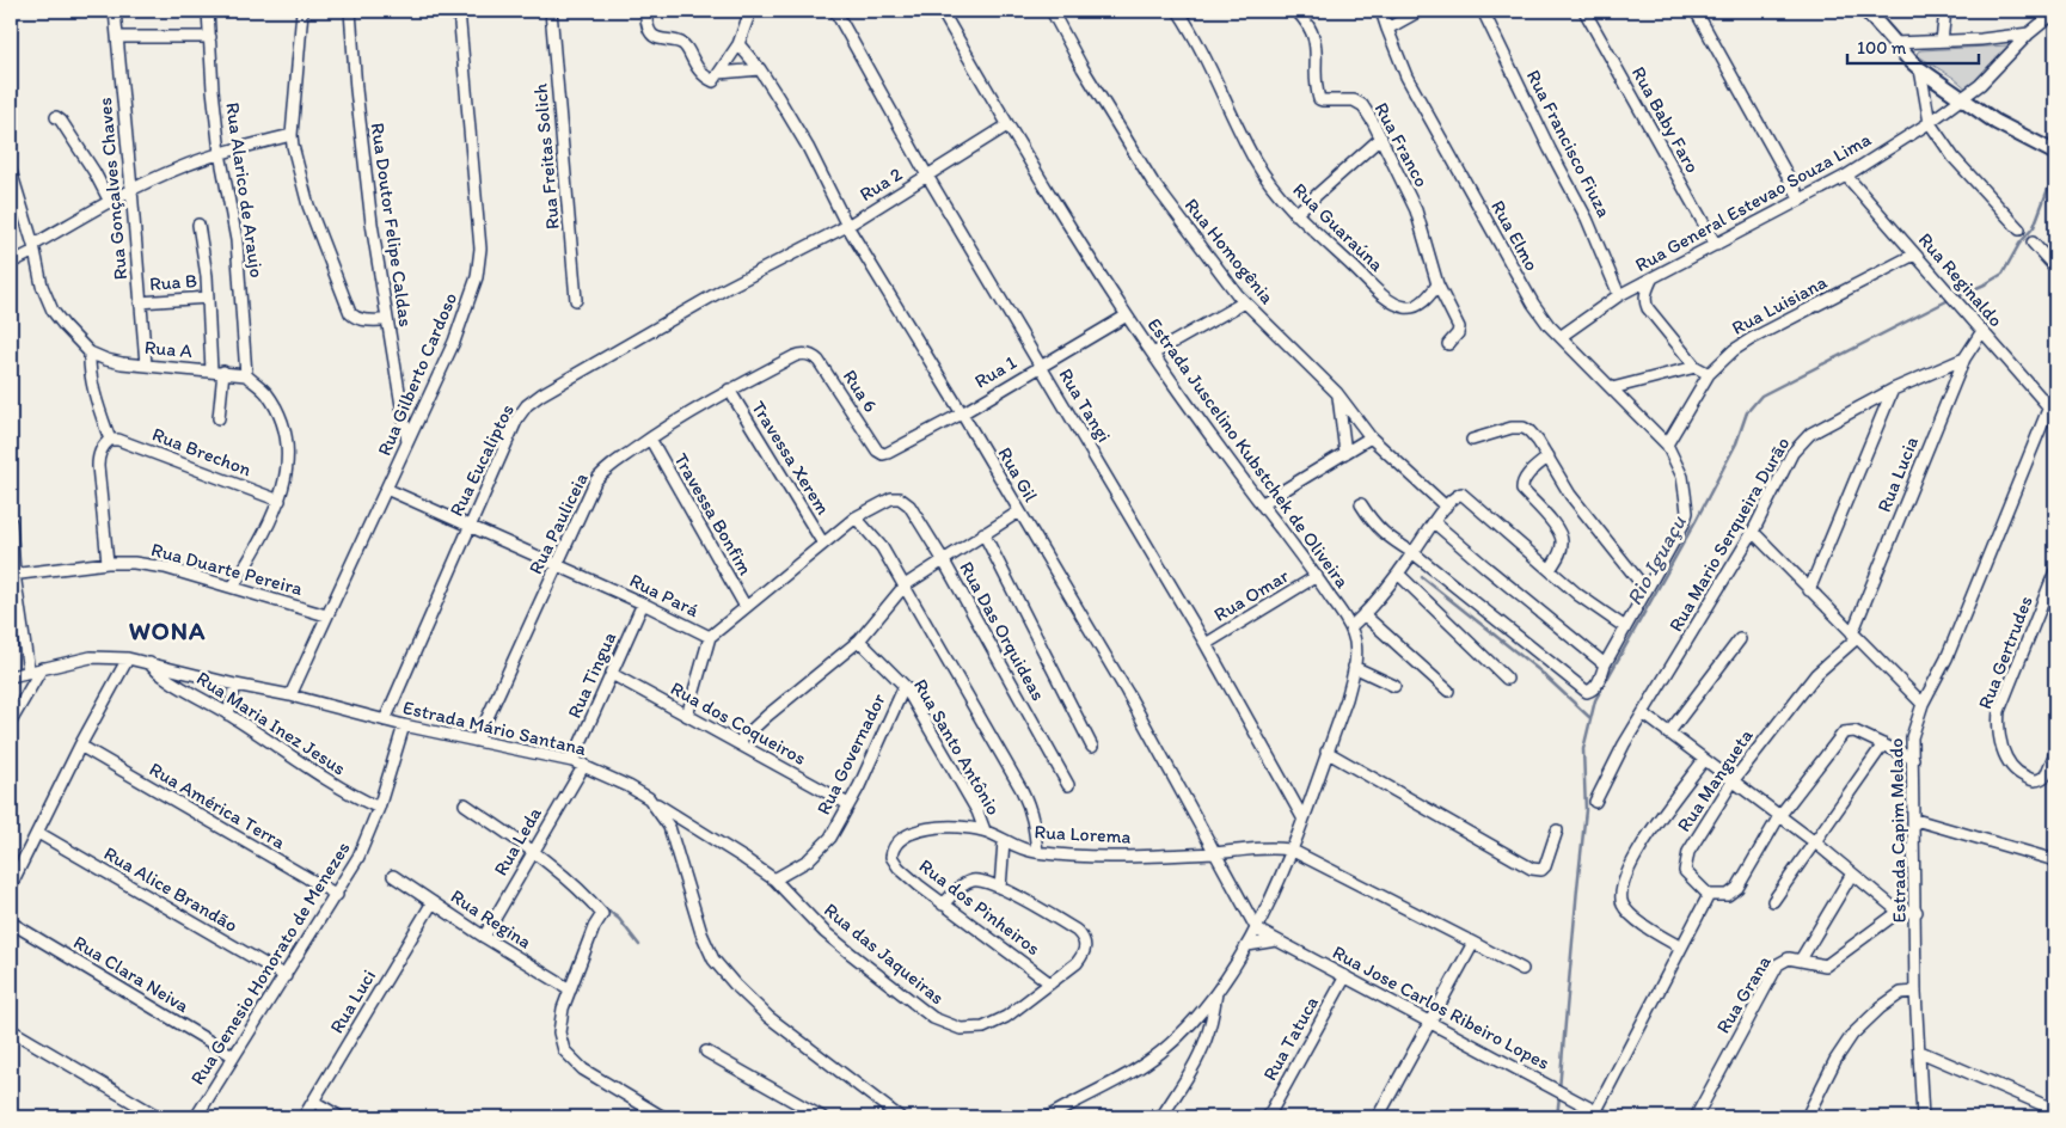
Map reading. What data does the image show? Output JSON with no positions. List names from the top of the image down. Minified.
{"streets":{"street":["Rua Baby Faro","Rua Francisco Fiuza","Rua Franco","Rua Freitas Solich","Rua 2","Rua Gonçalves Chaves","Rua Alarico de Araujo","Rua General Estevao Souza Lima","Rua Doutor Felipe Caldas","Rua Guaraúna","Rua Elmo","Rua Homogênia","Rua Reginaldo","Rua B","Rua Luisiana","Rua A","Rua 1","Rua Gilberto Cardoso","Rua 6","Rua Tangi","Rua Brechon","Estrada Juscelino Kubstchek de Oliveira","Travessa Xerem","Rua Eucaliptos","Rua Gil","Rua Lucia","Travessa Bonfim","Rua Pauliceia","Rua Mario Serqueira Durão","Rua Duarte Pereira","Rua Pará","Rua Omar","Rua Das Orquideas","Rua Gertrudes","Rua Tingua","Rua Maria Inez Jesus","Rua dos Coqueiros","Estrada Mário Santana","Rua Santo Antônio","Rua Governador","Rua Mangueta","Rua América Terra","Estrada Capim Melado","Rua Lorema","Rua Leda","Rua Alice Brandão","Rua dos Pinheiros","Rua Regina","Rua das Jaqueiras","Rua Genesio Honorato de Menezes","Rua Clara Neiva","Rua Grana","Rua Luci","Rua Jose Carlos Ribeiro Lopes","Rua Tatuca"]},"crossings":[["Rua Baby Faro","Rua General Estevao Souza Lima"],["Rua Francisco Fiuza","Rua General Estevao Souza Lima"],["Rua Franco","Rua Guaraúna"],["Rua 2","Rua Tangi"],["Rua 2","Estrada Juscelino Kubstchek de Oliveira"],["Rua 2","Rua Eucaliptos"],["Rua 2","Rua Gil"],["Rua Gonçalves Chaves","Rua B"],["Rua Gonçalves Chaves","Rua A"],["Rua Alarico de Araujo","Rua A"],["Rua General Estevao Souza Lima","Rua Elmo"],["Rua General Estevao Souza Lima","Rua Reginaldo"],["Rua Doutor Felipe Caldas","Rua Gilberto Cardoso"],["Rua Elmo","Rua Luisiana"],["Rua Reginaldo","Rua Luisiana"],["Rua Reginaldo","Rua Lucia"],["Rua Reginaldo","Estrada Capim Melado"],["Rua 1","Rua 6"],["Rua 1","Rua Tangi"],["Rua 1","Estrada Juscelino Kubstchek de Oliveira"],["Rua 1","Rua Gil"],["Rua Gilberto Cardoso","Rua Duarte Pereira"],["Rua Gilberto Cardoso","Rua Pará"],["Rua Gilberto Cardoso","Estrada Mário Santana"],["Rua 6","Rua Pauliceia"],["Rua Tangi","Estrada Juscelino Kubstchek de Oliveira"],["Rua Tangi","Rua Omar"],["Estrada Juscelino Kubstchek de Oliveira","Rua Gil"],["Estrada Juscelino Kubstchek de Oliveira","Rua Omar"],["Estrada Juscelino Kubstchek de Oliveira","Rua Lorema"],["Estrada Juscelino Kubstchek de Oliveira","Rua Jose Carlos Ribeiro Lopes"],["Travessa Xerem","Rua Pauliceia"],["Travessa Xerem","Rua Pará"],["Rua Eucaliptos","Rua Pará"],["Rua Eucaliptos","Estrada Mário Santana"],["Rua Gil","Rua Lorema"],["Rua Gil","Rua Jose Carlos Ribeiro Lopes"],["Rua Lucia","Rua Mario Serqueira Durão"],["Rua Lucia","Rua Mangueta"],["Travessa Bonfim","Rua Pauliceia"],["Travessa Bonfim","Rua Pará"],["Rua Pauliceia","Rua Pará"],["Rua Pauliceia","Estrada Mário Santana"],["Rua Pará","Rua Das Orquideas"],["Rua Pará","Rua Tingua"],["Rua Tingua","Rua dos Coqueiros"],["Rua Tingua","Estrada Mário Santana"],["Rua Maria Inez Jesus","Estrada Mário Santana"],["Rua Maria Inez Jesus","Rua Genesio Honorato de Menezes"],["Rua dos Coqueiros","Rua Governador"],["Estrada Mário Santana","Rua Leda"],["Estrada Mário Santana","Rua das Jaqueiras"],["Estrada Mário Santana","Rua Genesio Honorato de Menezes"],["Rua Santo Antônio","Rua Governador"],["Rua Santo Antônio","Rua Lorema"],["Rua Governador","Rua das Jaqueiras"],["Rua América Terra","Rua Genesio Honorato de Menezes"],["Rua Lorema","Rua dos Pinheiros"],["Rua Leda","Rua Regina"],["Rua Alice Brandão","Rua Genesio Honorato de Menezes"],["Rua dos Pinheiros","Rua das Jaqueiras"],["Rua Regina","Rua Luci"],["Rua Genesio Honorato de Menezes","Rua Clara Neiva"],["Rua Jose Carlos Ribeiro Lopes","Rua Tatuca"]],"districts":["WONA"],"water":["Rio Iguaçu"],"scale_bar":"100 m"}
